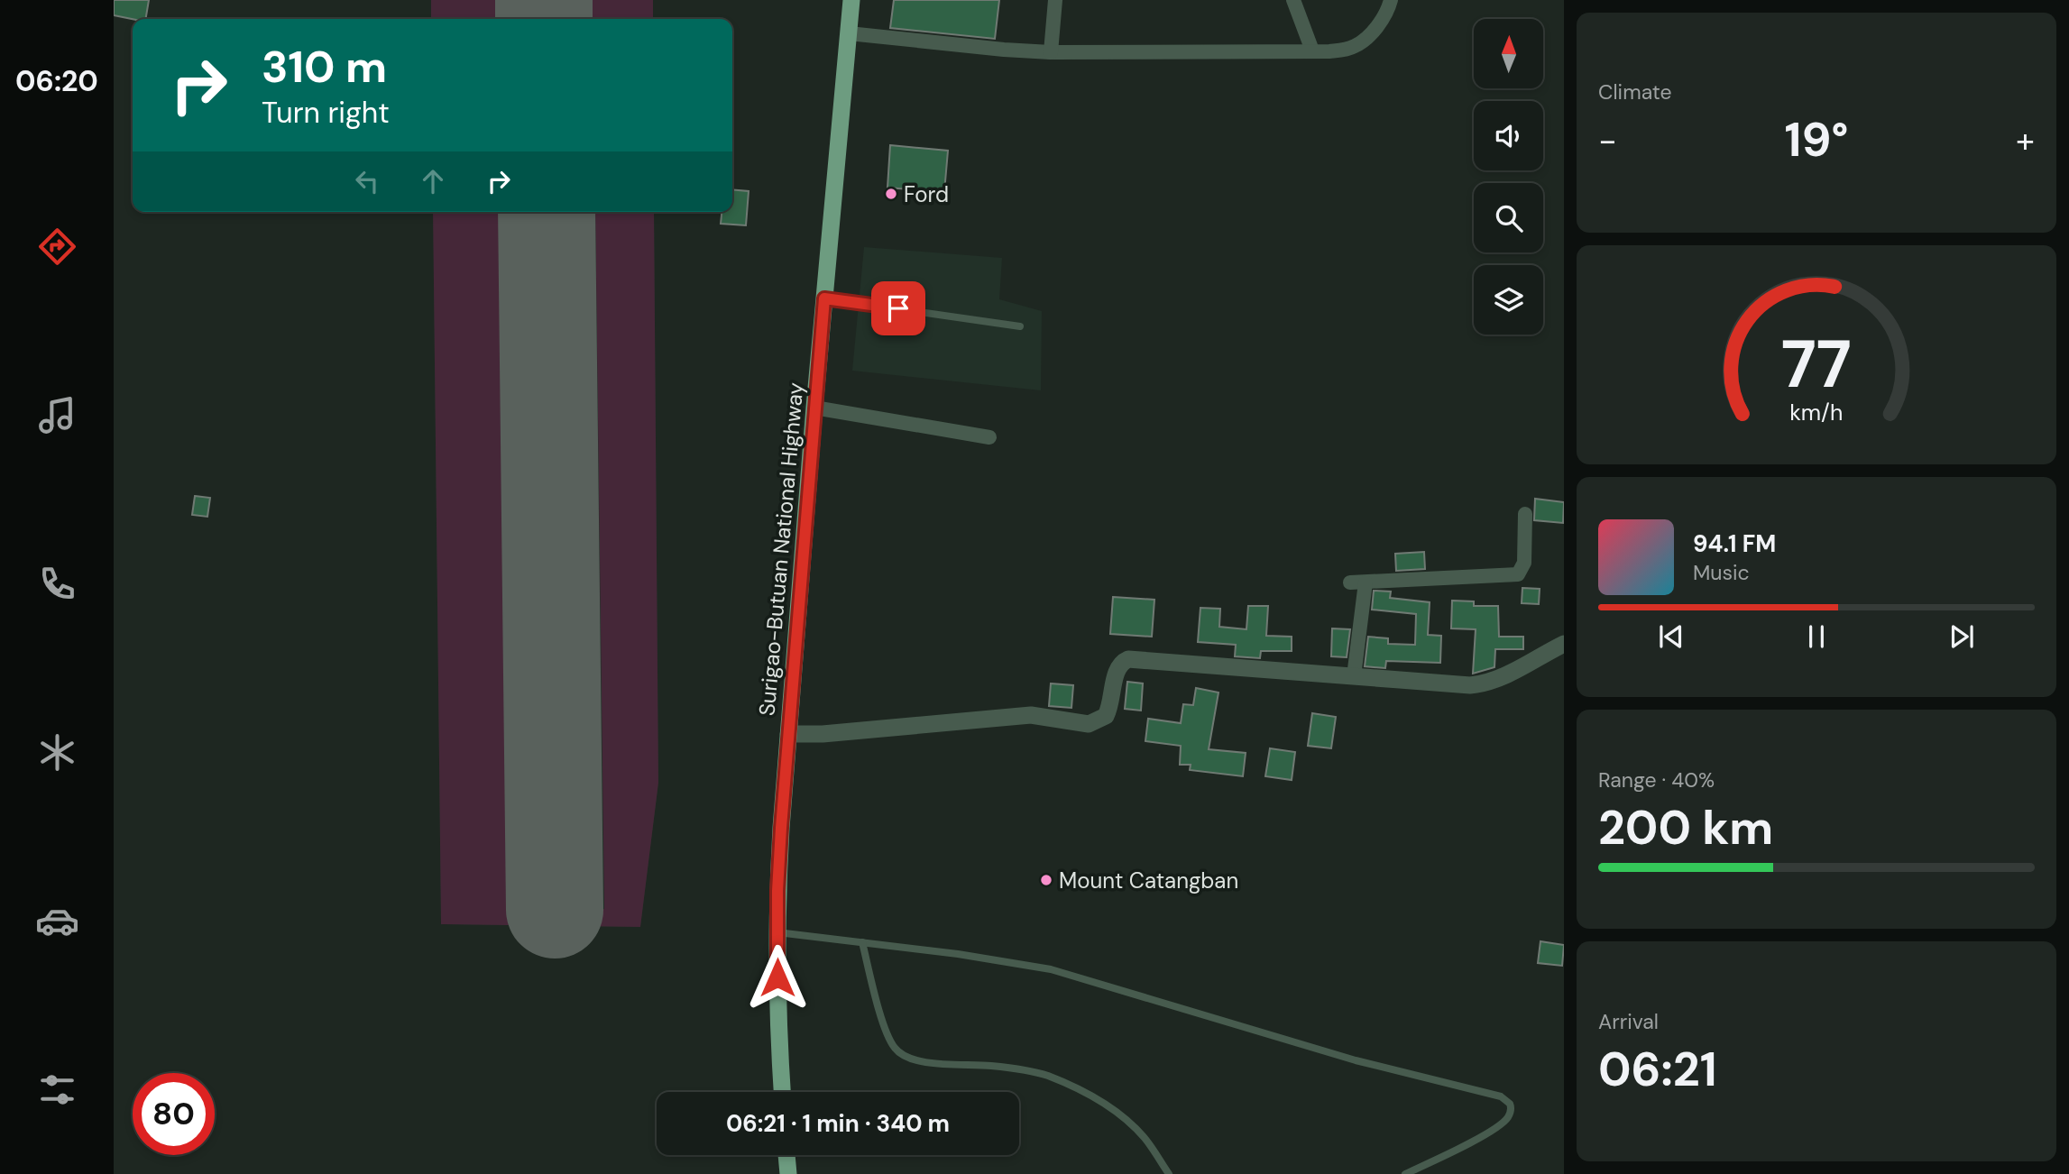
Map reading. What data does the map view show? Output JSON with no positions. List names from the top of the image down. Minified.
{"streets":{"highway":["Surigao-Butuan National Highway"]},"places":["Ford","Mount Catangban"],"north":"top","page":{"tabs":"06:20","tile":["Climate",["Range · 40%","200 km"],["Arrival","06:21"]],"turn":["310 m","Turn right"],"heat":["−","19°","+"],"song":["94.1 FM","Music"],"limit":"80","trip":"06:21 · 1 min · 340 m","gauge":["77","km/h"]}}
